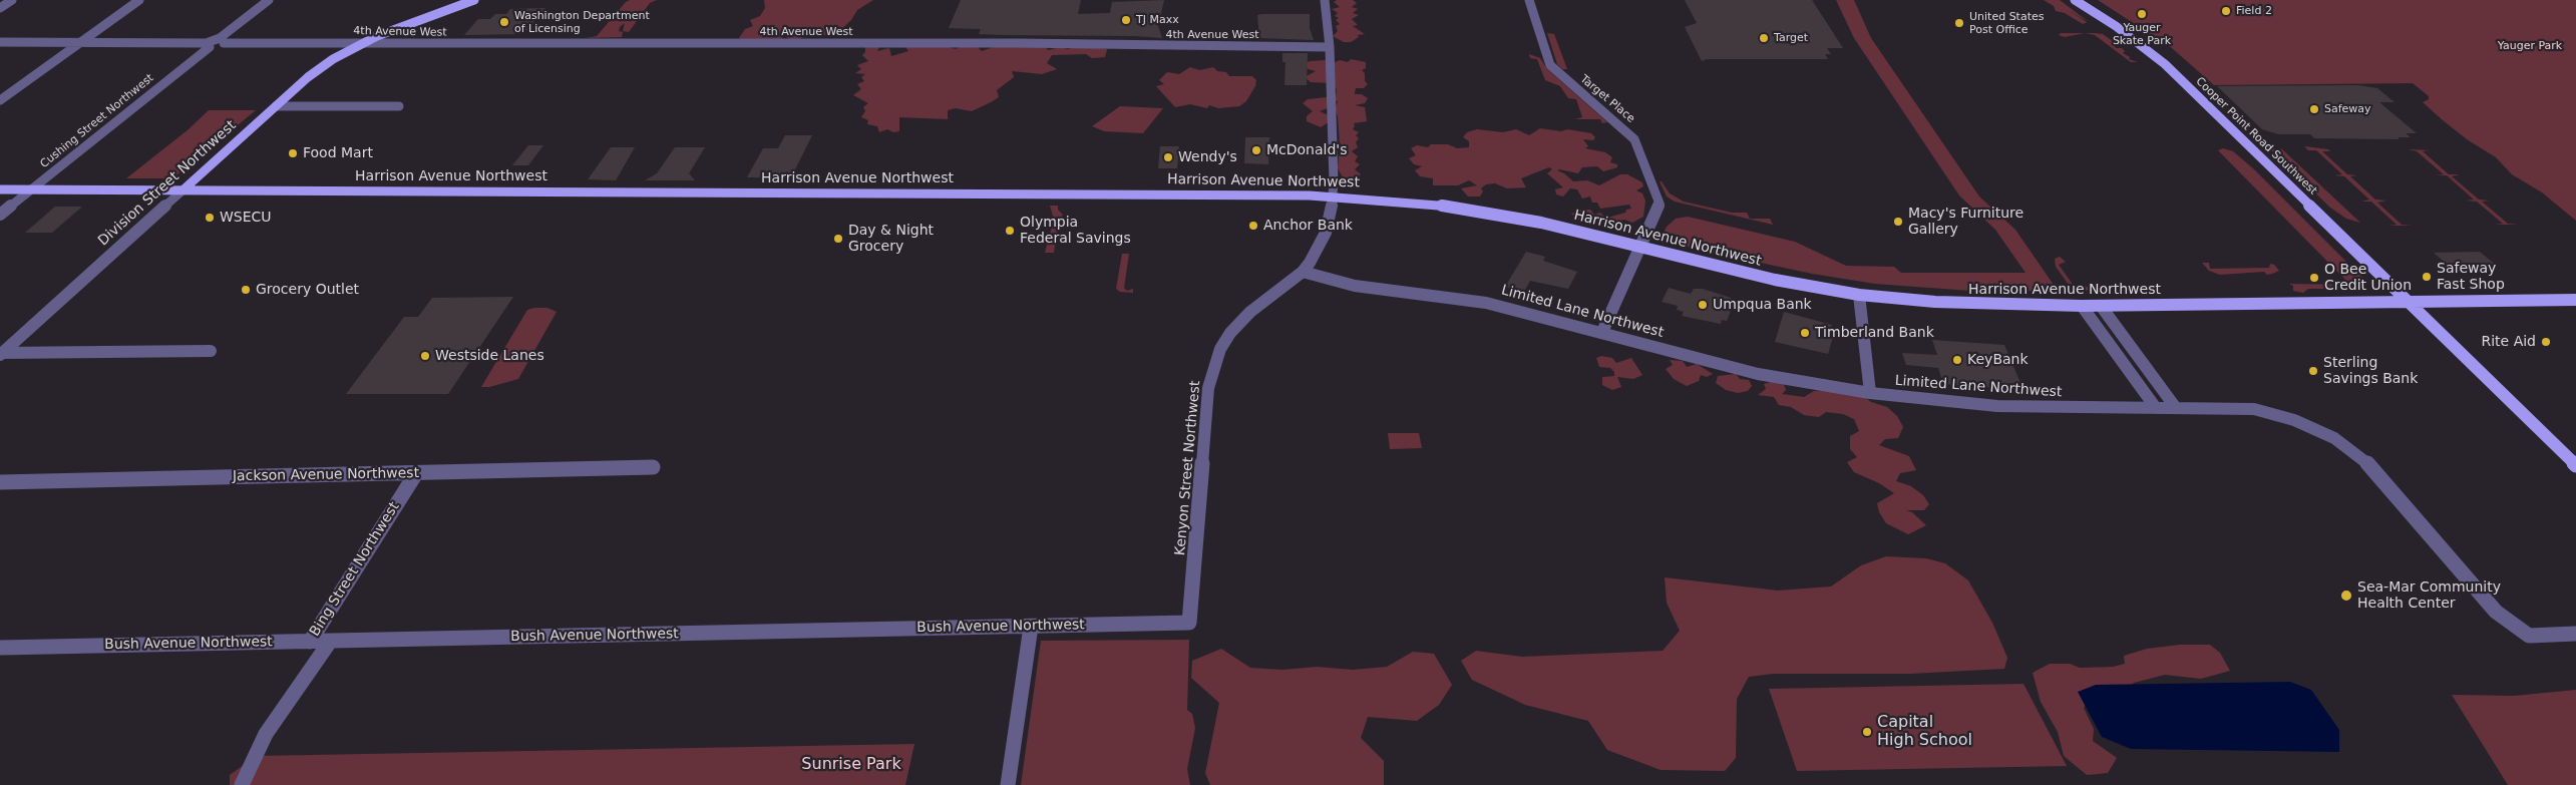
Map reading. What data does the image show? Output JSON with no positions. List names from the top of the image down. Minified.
{"streets":{"main road":["Cooper Point Road Southwest","Harrison Avenue Northwest","Division Street Northwest"],"street":["4th Avenue West","Target Place","Cushing Street Northwest","Limited Lane Northwest","Kenyon Street Northwest","Jackson Avenue Northwest","Bing Street Northwest","Bush Avenue Northwest"]},"crossings":[["4th Avenue West","Division Street Northwest"],["4th Avenue West","Kenyon Street Northwest"],["Target Place","Harrison Avenue Northwest"],["Target Place","Limited Lane Northwest"],["Cushing Street Northwest","Harrison Avenue Northwest"],["Cooper Point Road Southwest","Harrison Avenue Northwest"],["Harrison Avenue Northwest","Division Street Northwest"],["Harrison Avenue Northwest","Kenyon Street Northwest"],["Limited Lane Northwest","Kenyon Street Northwest"],["Kenyon Street Northwest","Bush Avenue Northwest"],["Jackson Avenue Northwest","Bing Street Northwest"],["Bing Street Northwest","Bush Avenue Northwest"]],"parks":["Yauger Park","Sunrise Park"],"places":["Field 2","Yauger Skate Park","TJ Maxx","Washington Department of Licensing","United States Post Office","Target","Safeway","McDonald's","Food Mart","Wendy's","WSECU","Macy's Furniture Gallery","Anchor Bank","Olympia Federal Savings","Day & Night Grocery","Safeway Fast Shop","O Bee Credit Union","Grocery Outlet","Umpqua Bank","Timberland Bank","Rite Aid","Westside Lanes","KeyBank","Sterling Savings Bank","Sea-Mar Community Health Center","Capital High School"]}
